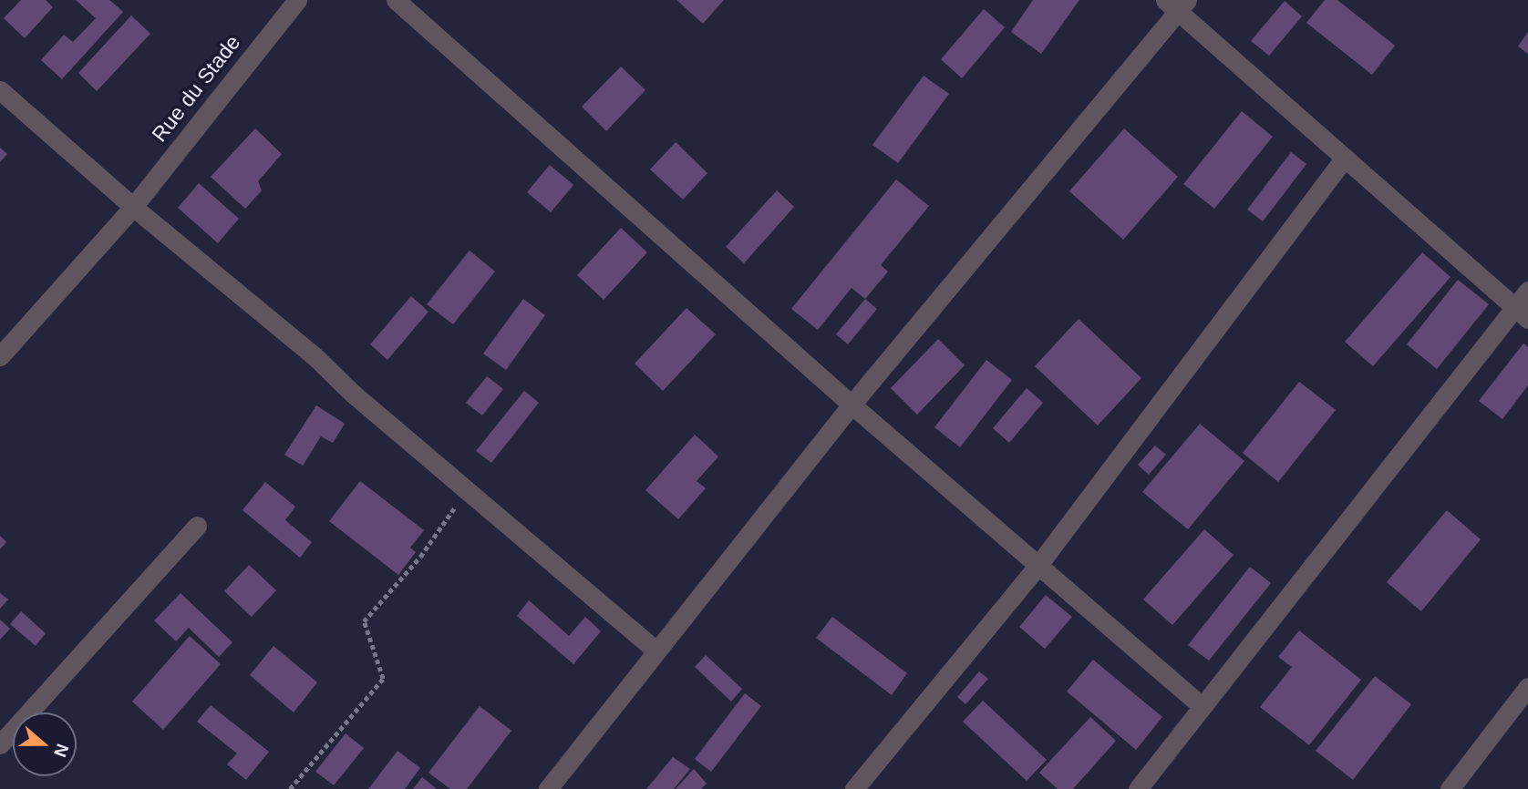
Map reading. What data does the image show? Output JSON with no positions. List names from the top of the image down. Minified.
{"streets":{"street":["Rue du Stade"]},"north":"right"}
